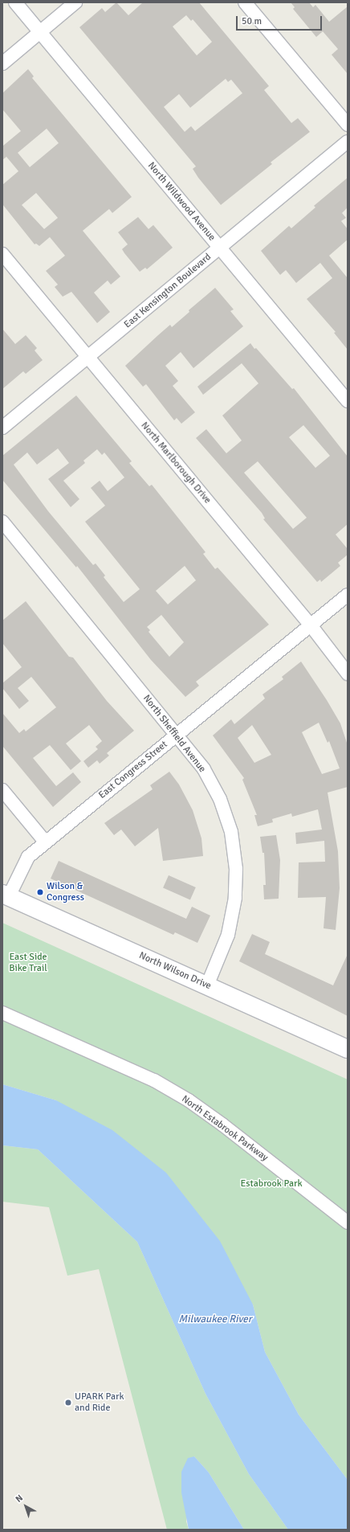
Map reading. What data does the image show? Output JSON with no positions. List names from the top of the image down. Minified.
{"streets":{"street":["North Wildwood Avenue","East Kensington Boulevard","North Marlborough Drive","North Sheffield Avenue","East Congress Street","North Wilson Drive","North Estabrook Parkway"]},"crossings":[["North Wildwood Avenue","East Kensington Boulevard"],["East Kensington Boulevard","North Marlborough Drive"],["North Marlborough Drive","East Congress Street"],["North Sheffield Avenue","East Congress Street"],["North Sheffield Avenue","North Wilson Drive"],["East Congress Street","North Wilson Drive"]],"water":["Milwaukee River"],"parks":["East Side Bike Trail","Estabrook Park"],"places":["Wilson & Congress","UPARK Park and Ride"],"scale_bar":"50 m","north":"top left"}
